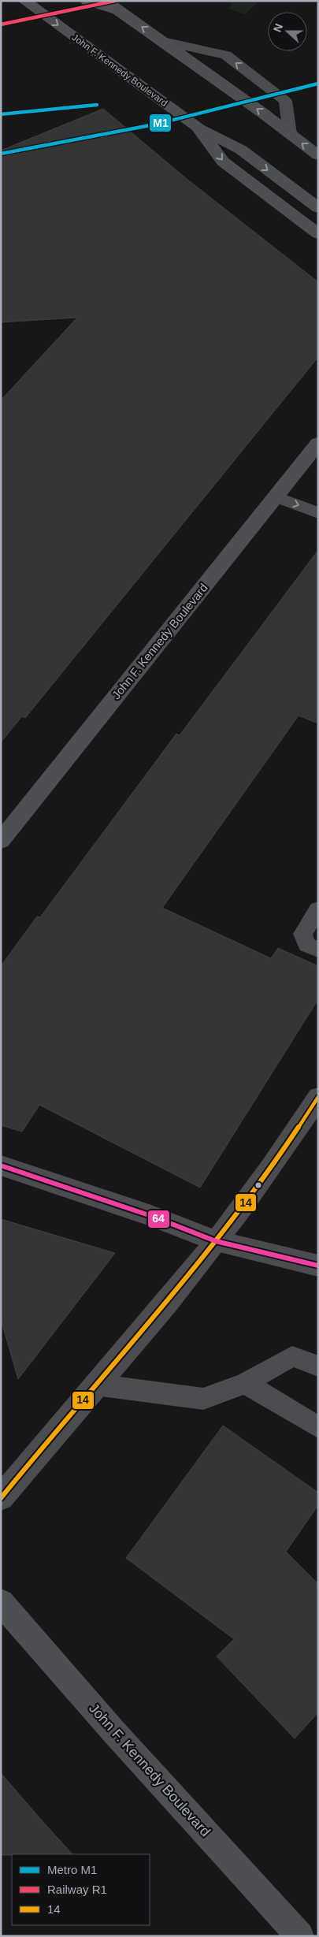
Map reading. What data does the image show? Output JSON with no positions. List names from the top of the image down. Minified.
{"streets":{"main road":["John F. Kennedy Boulevard"]},"lines":["rail line R1","metro line M1","transit line 14","transit line 64"],"legend":["Metro M1","Railway R1","14"],"north":"left"}
